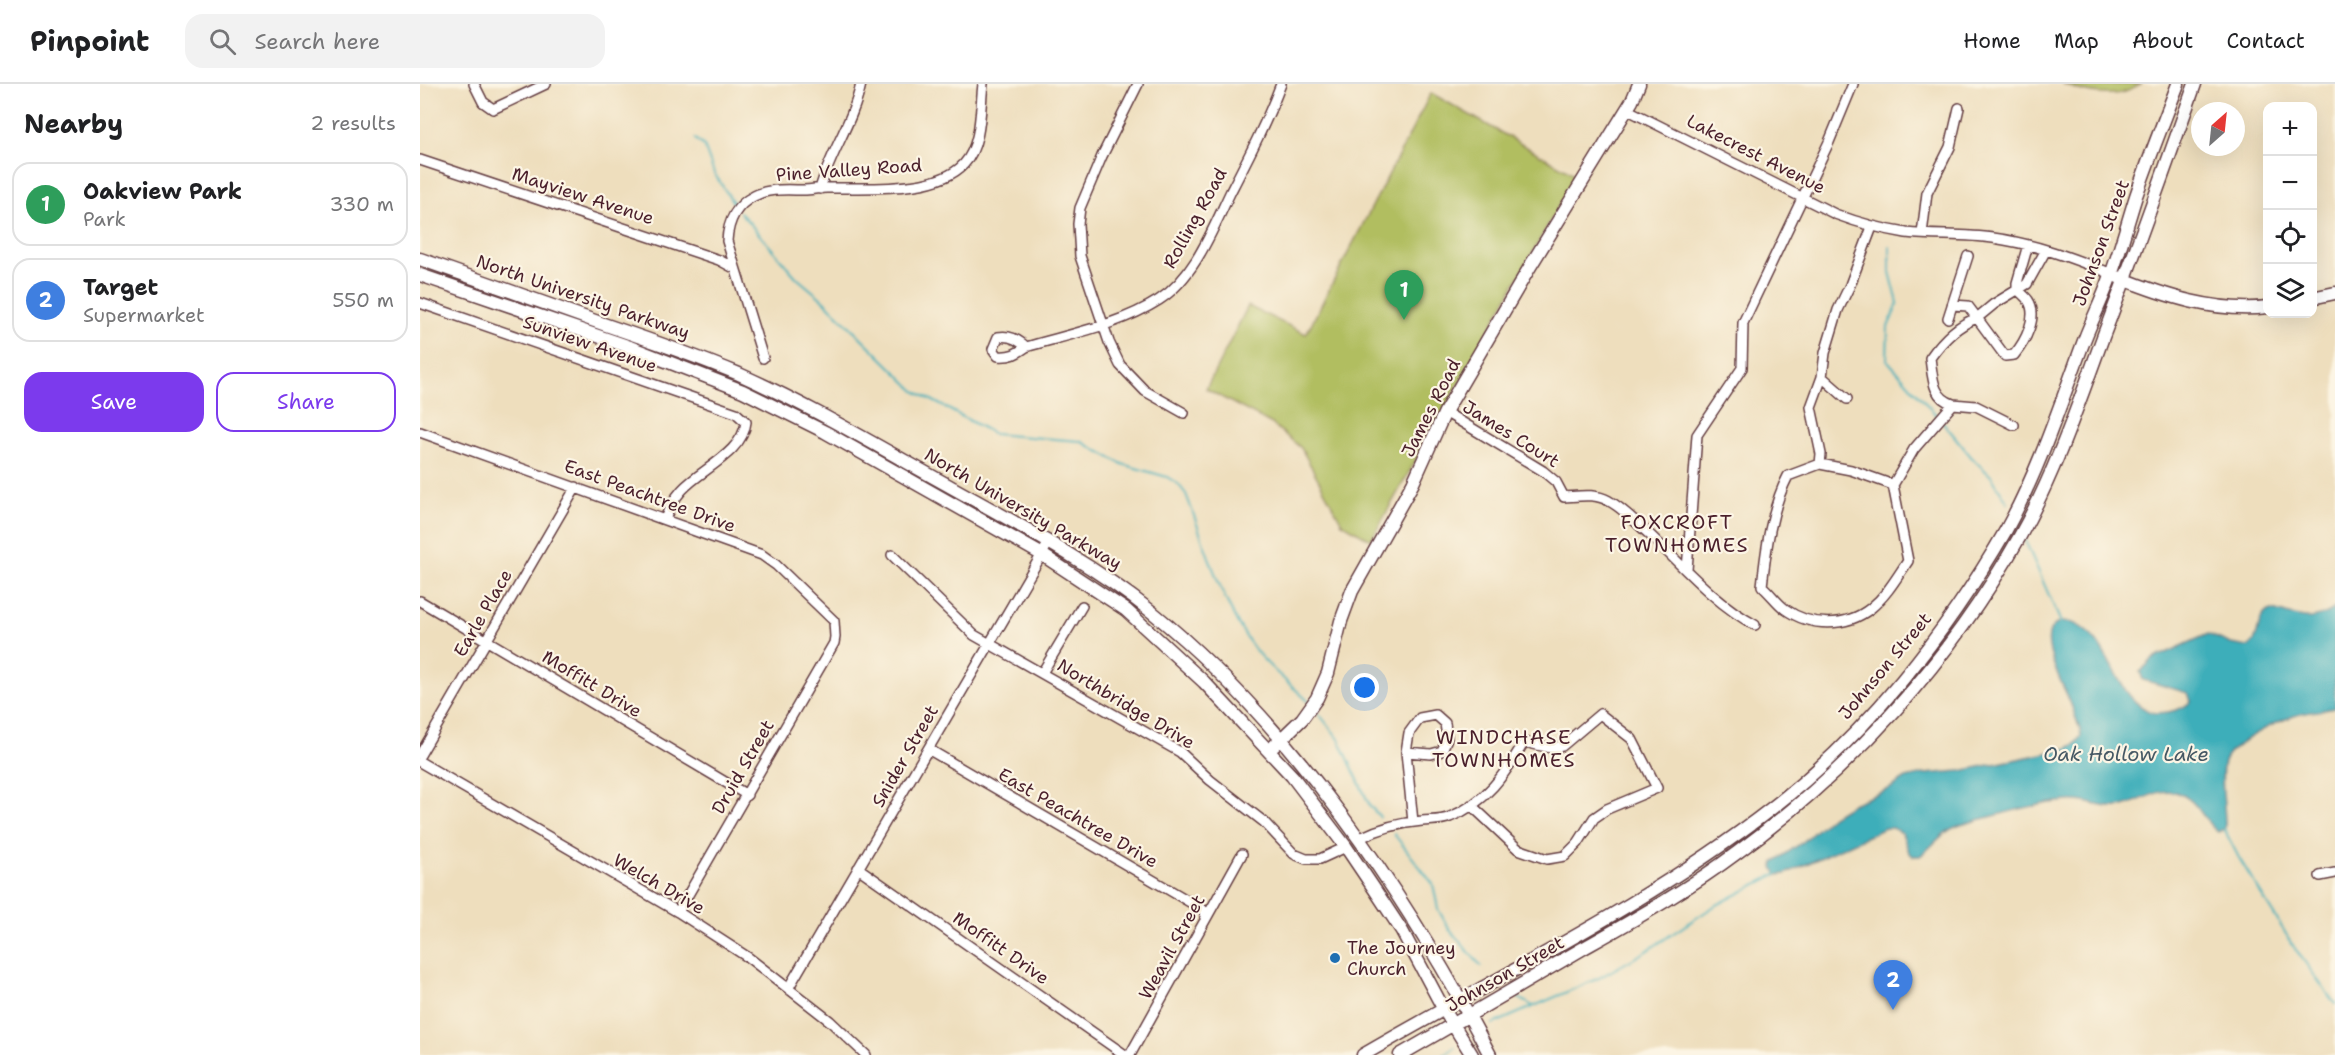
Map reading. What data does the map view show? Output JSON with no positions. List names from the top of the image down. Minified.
{"streets":{"main road":["Lakecrest Avenue","Johnson Street","North University Parkway","James Road"],"street":["Pine Valley Road","Mayview Avenue","Rolling Road","Sunview Avenue","James Court","East Peachtree Drive","Earle Place","Moffitt Drive","Northbridge Drive","Snider Street","Druid Street","Welch Drive","Weavil Street"]},"crossings":[["Lakecrest Avenue","Johnson Street"],["Lakecrest Avenue","James Road"],["Pine Valley Road","Mayview Avenue"],["Johnson Street","North University Parkway"],["North University Parkway","James Road"],["North University Parkway","Northbridge Drive"],["North University Parkway","Snider Street"],["Sunview Avenue","East Peachtree Drive"],["James Road","James Court"],["East Peachtree Drive","Earle Place"],["East Peachtree Drive","Snider Street"],["East Peachtree Drive","Druid Street"],["East Peachtree Drive","Weavil Street"],["Earle Place","Moffitt Drive"],["Moffitt Drive","Snider Street"],["Moffitt Drive","Druid Street"],["Moffitt Drive","Weavil Street"],["Northbridge Drive","Snider Street"],["Snider Street","Welch Drive"],["Druid Street","Welch Drive"]],"districts":["FOXCROFT TOWNHOMES","WINDCHASE TOWNHOMES"],"water":["Oak Hollow Lake"],"places":["The Journey Church"],"north":"top right","page":{"header":"Pinpoint","search":"Search here","nav":["Home","Map","About","Contact"],"heading":["Nearby","2 results"],"map_buttons":["+","−"],"list":[{"mark":"1","name":"Oakview Park","note":"Park","value":"330 m"},{"mark":"2","name":"Target","note":"Supermarket","value":"550 m"}],"pins":["1","2"],"buttons":["Save","Share"]}}
